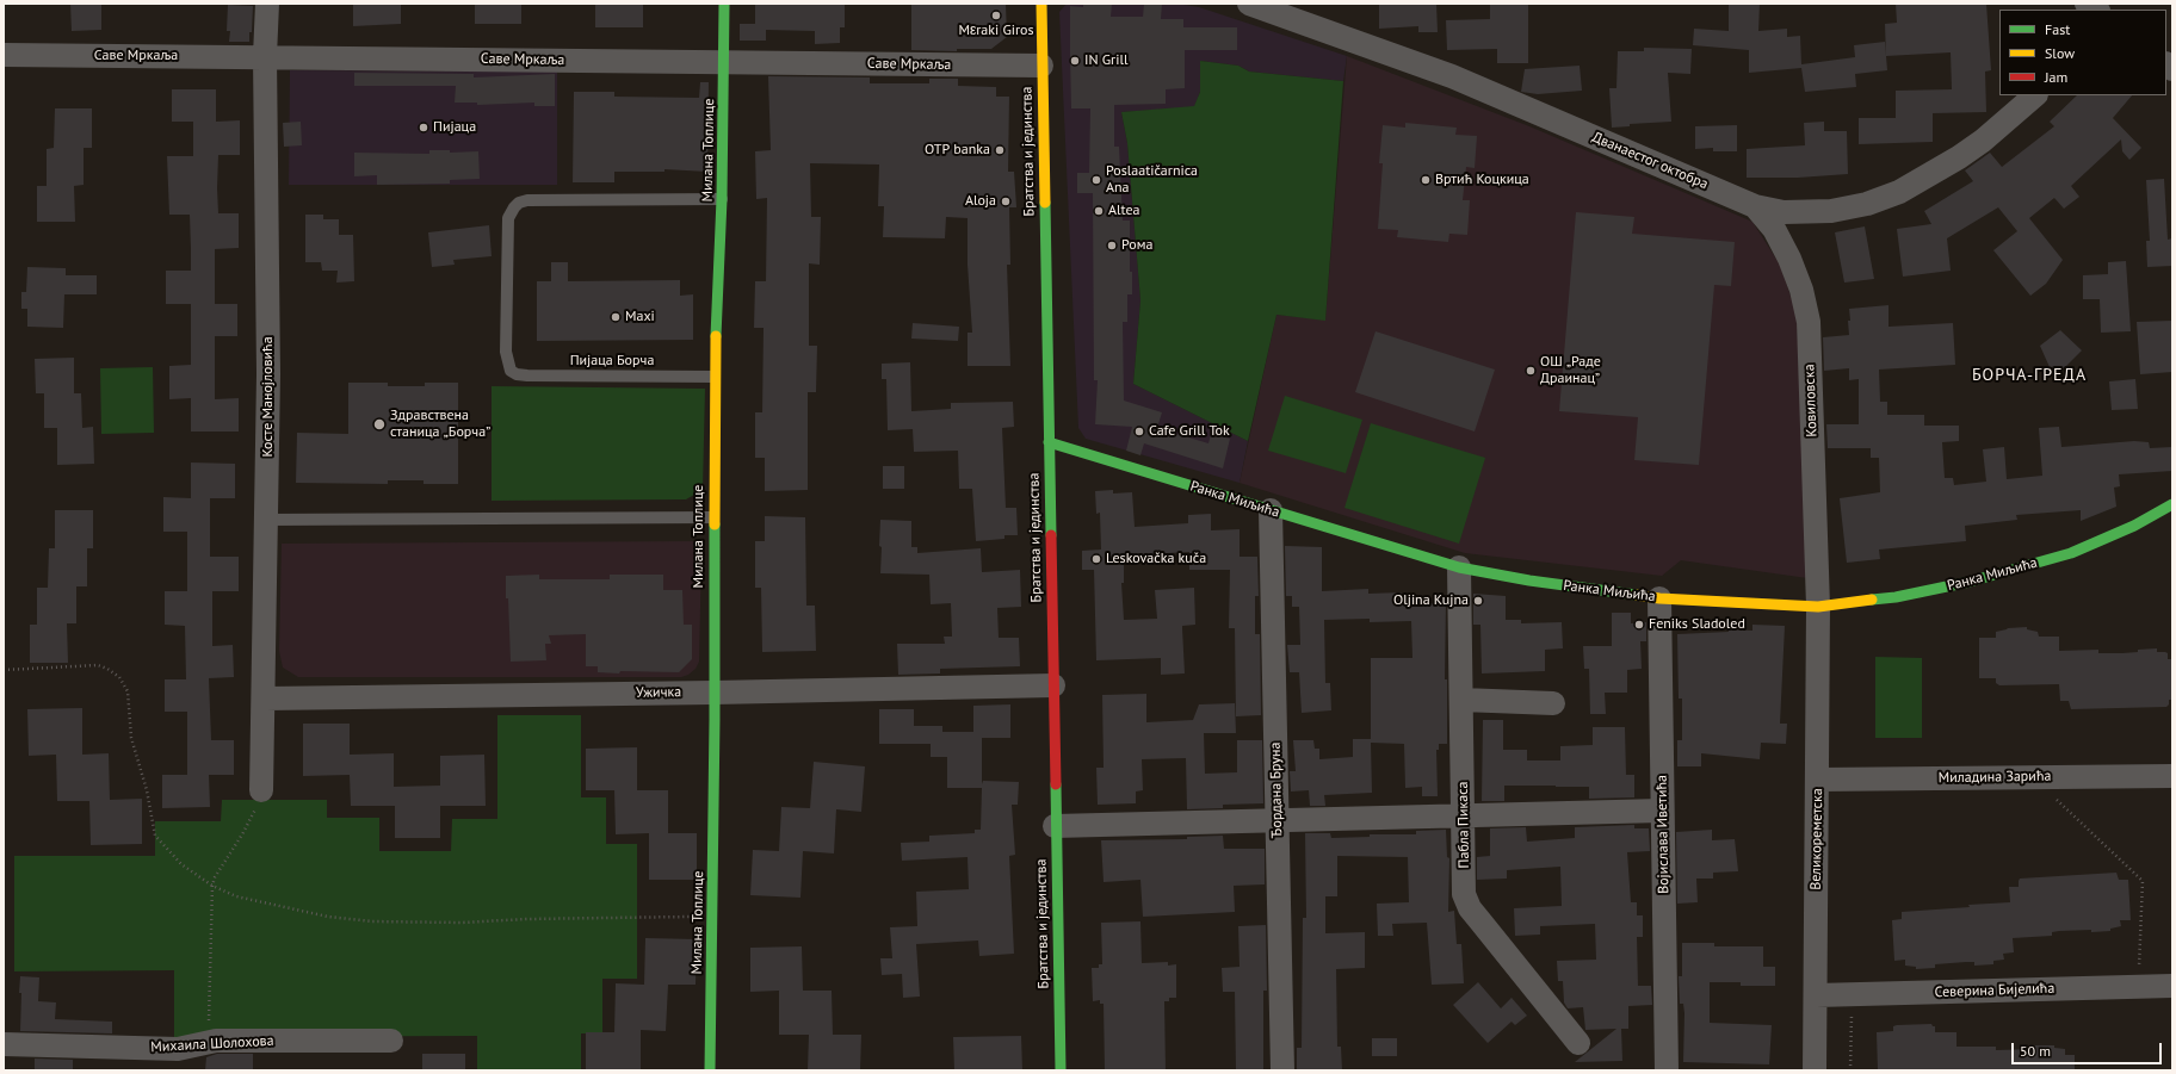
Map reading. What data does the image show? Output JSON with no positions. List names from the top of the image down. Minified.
{"streets":{"street":["Саве Мркаља","Милана Топлице","Братства и јединства","Дванаестог октобра","Косте Манојловића","Ковиловска","Ранка Миљића","Ужичка","Миладина Зарића","Ђордана Бруна","Пабла Пикаса","Војислава Иветића","Великореметска","Северина Бијелића","Михаила Шолохова"],"lane":["Пијаца Борча"]},"crossings":[["Саве Мркаља","Милана Топлице"],["Саве Мркаља","Братства и јединства"],["Саве Мркаља","Косте Манојловића"],["Милана Топлице","Пијаца Борча"],["Милана Топлице","Ужичка"],["Братства и јединства","Ранка Миљића"],["Братства и јединства","Ужичка"],["Дванаестог октобра","Ковиловска"],["Косте Манојловића","Ужичка"],["Ковиловска","Ранка Миљића"],["Ковиловска","Великореметска"],["Ранка Миљића","Ђордана Бруна"],["Ранка Миљића","Пабла Пикаса"],["Ранка Миљића","Војислава Иветића"],["Ранка Миљића","Великореметска"],["Миладина Зарића","Великореметска"],["Великореметска","Северина Бијелића"]],"districts":["БОРЧА-ГРЕДА"],"places":["Mεraki Giros","IN Grill","Пијаца","OTP banka","Poslaatičarnica Ana","Вртић Коцкица","Aloja","Altea","Рома","Maxi","ОШ „Раде Драинац”","Здравствена станица „Борча”","Cafe Grill Tok","Leskovačka kuča","Oljina Kujna","Feniks Sladoled"],"legend":["Fast","Slow","Jam"],"scale_bar":"50 m"}
